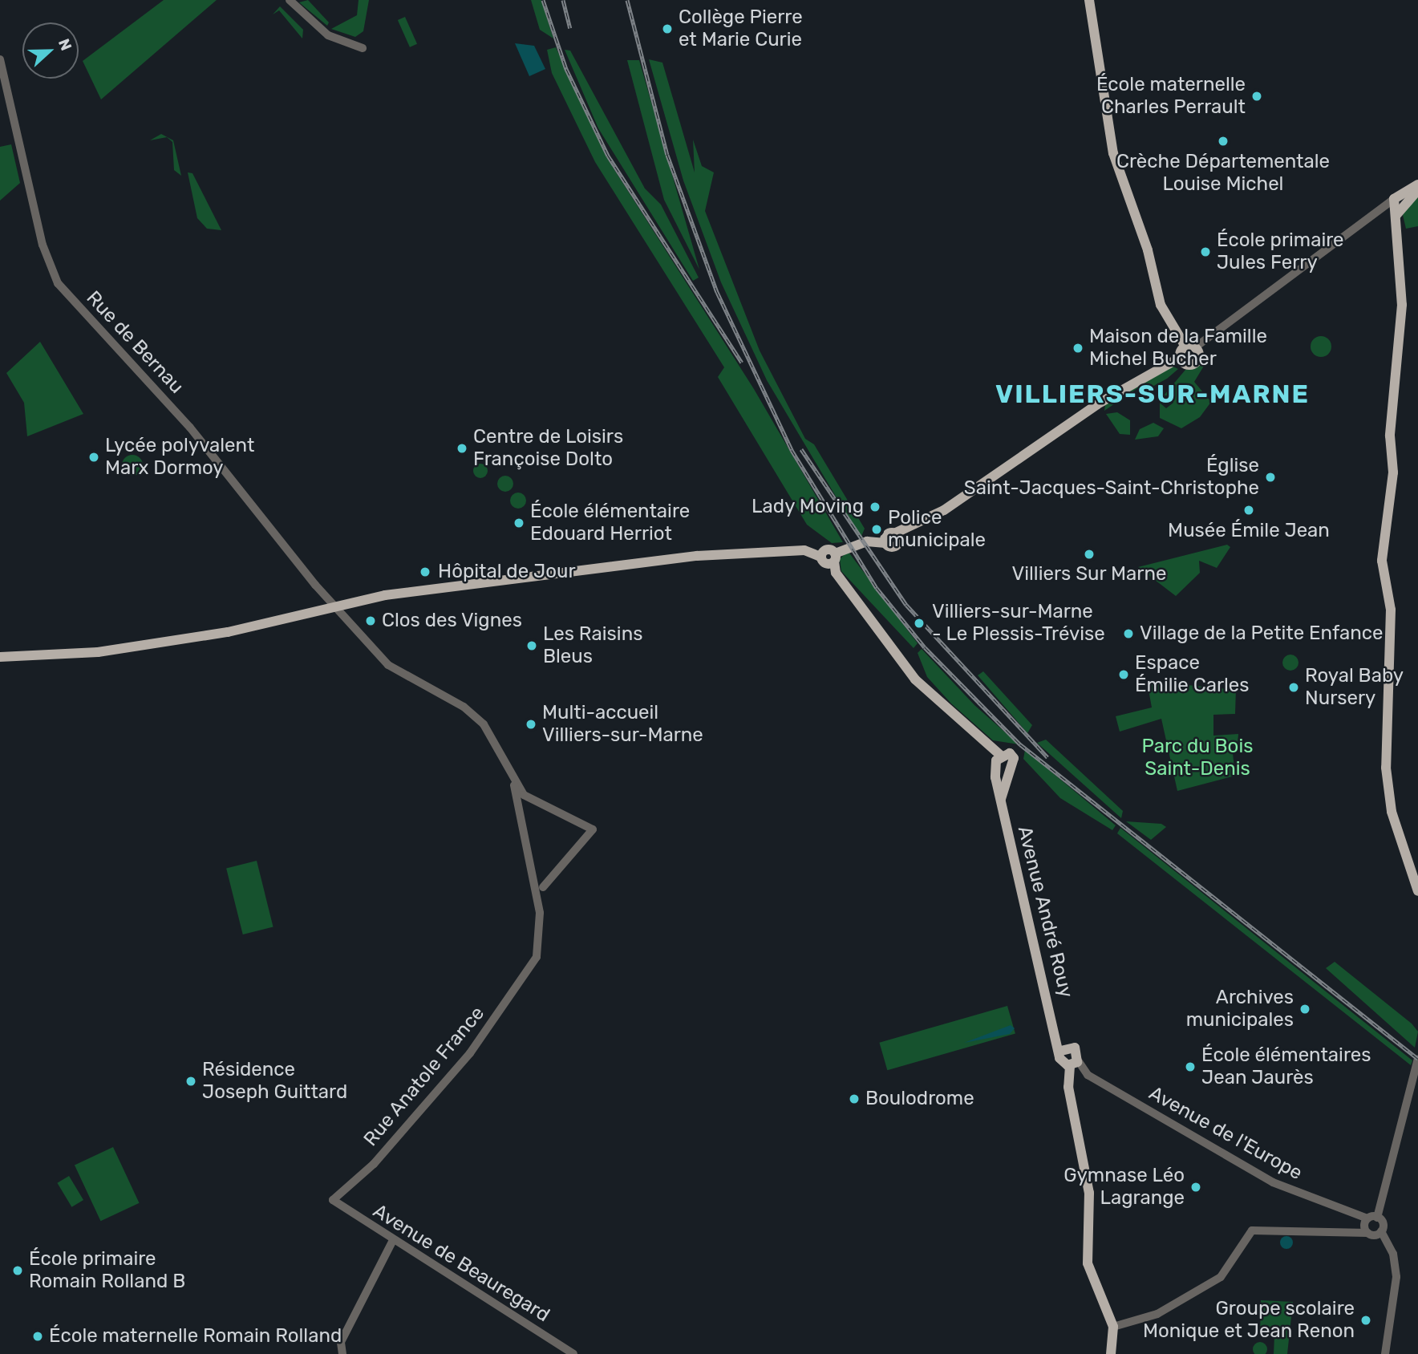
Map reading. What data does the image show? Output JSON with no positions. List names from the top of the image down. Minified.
{"streets":{"main road":["Avenue André Rouy"],"street":["Rue de Bernau","Rue Anatole France","Avenue de l'Europe","Avenue de Beauregard"]},"crossings":[["Rue de Bernau","Rue Anatole France"],["Rue Anatole France","Avenue de Beauregard"]],"districts":["VILLIERS-SUR-MARNE"],"parks":["Parc du Bois Saint-Denis"],"places":["Collège Pierre et Marie Curie","École maternelle Charles Perrault","Crèche Départementale Louise Michel","École primaire Jules Ferry","Maison de la Famille Michel Bucher","Centre de Loisirs Françoise Dolto","Lycée polyvalent Marx Dormoy","Église Saint-Jacques-Saint-Christophe","Lady Moving","Musée Émile Jean","École élémentaire Edouard Herriot","Police municipale","Villiers Sur Marne","Hôpital de Jour","Clos des Vignes","Villiers-sur-Marne - Le Plessis-Trévise","Village de la Petite Enfance","Les Raisins Bleus","Espace Émilie Carles","Royal Baby Nursery","Multi-accueil Villiers-sur-Marne","Archives municipales","École élémentaires Jean Jaurès","Résidence Joseph Guittard","Boulodrome","Gymnase Léo Lagrange","École primaire Romain Rolland B","Groupe scolaire Monique et Jean Renon","École maternelle Romain Rolland"],"north":"right"}
